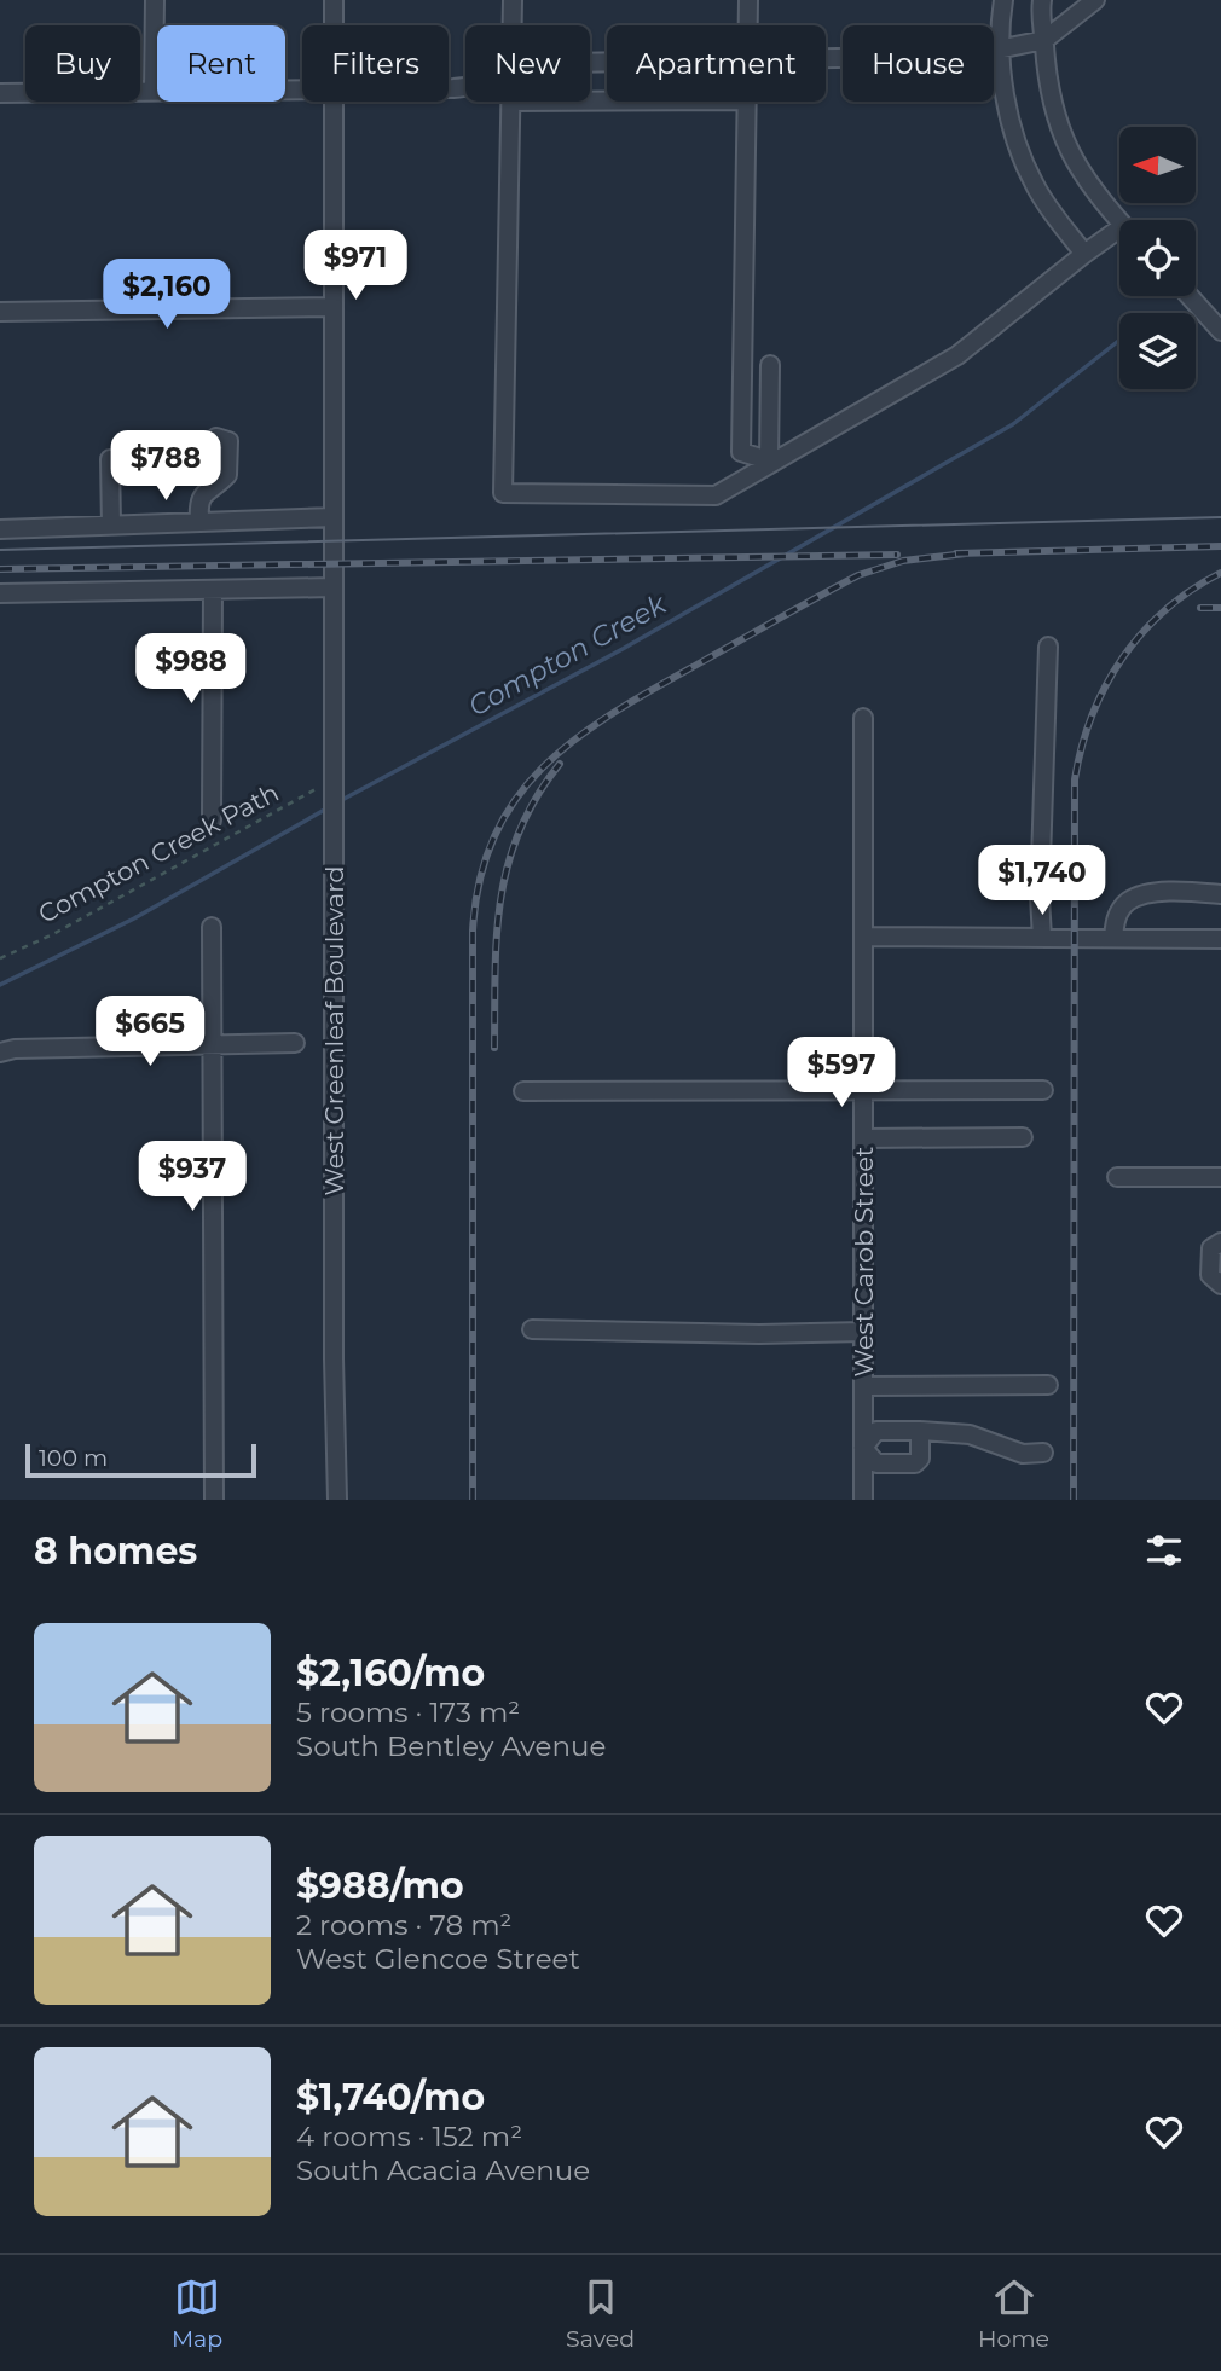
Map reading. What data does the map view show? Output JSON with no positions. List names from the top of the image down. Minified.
{"streets":{"street":["West Greenleaf Boulevard","West Carob Street"],"path":["Compton Creek Path"]},"crossings":[["Compton Creek Path","West Greenleaf Boulevard"]],"water":["Compton Creek"],"scale_bar":"100 m","north":"left","page":{"chip":["Buy","Rent","Filters","New","Apartment","House"],"price":["$971","$2,160","$788","$988","$1,740","$665","$597","$937"],"scale":"100 m","heading":"8 homes","list":[{"name":"$2,160/mo","note":"5 rooms · 173 m² · South Bentley Avenue"},{"name":"$988/mo","note":"2 rooms · 78 m² · West Glencoe Street"},{"name":"$1,740/mo","note":"4 rooms · 152 m² · South Acacia Avenue"}],"tabs":["Map","Saved","Home"]}}
